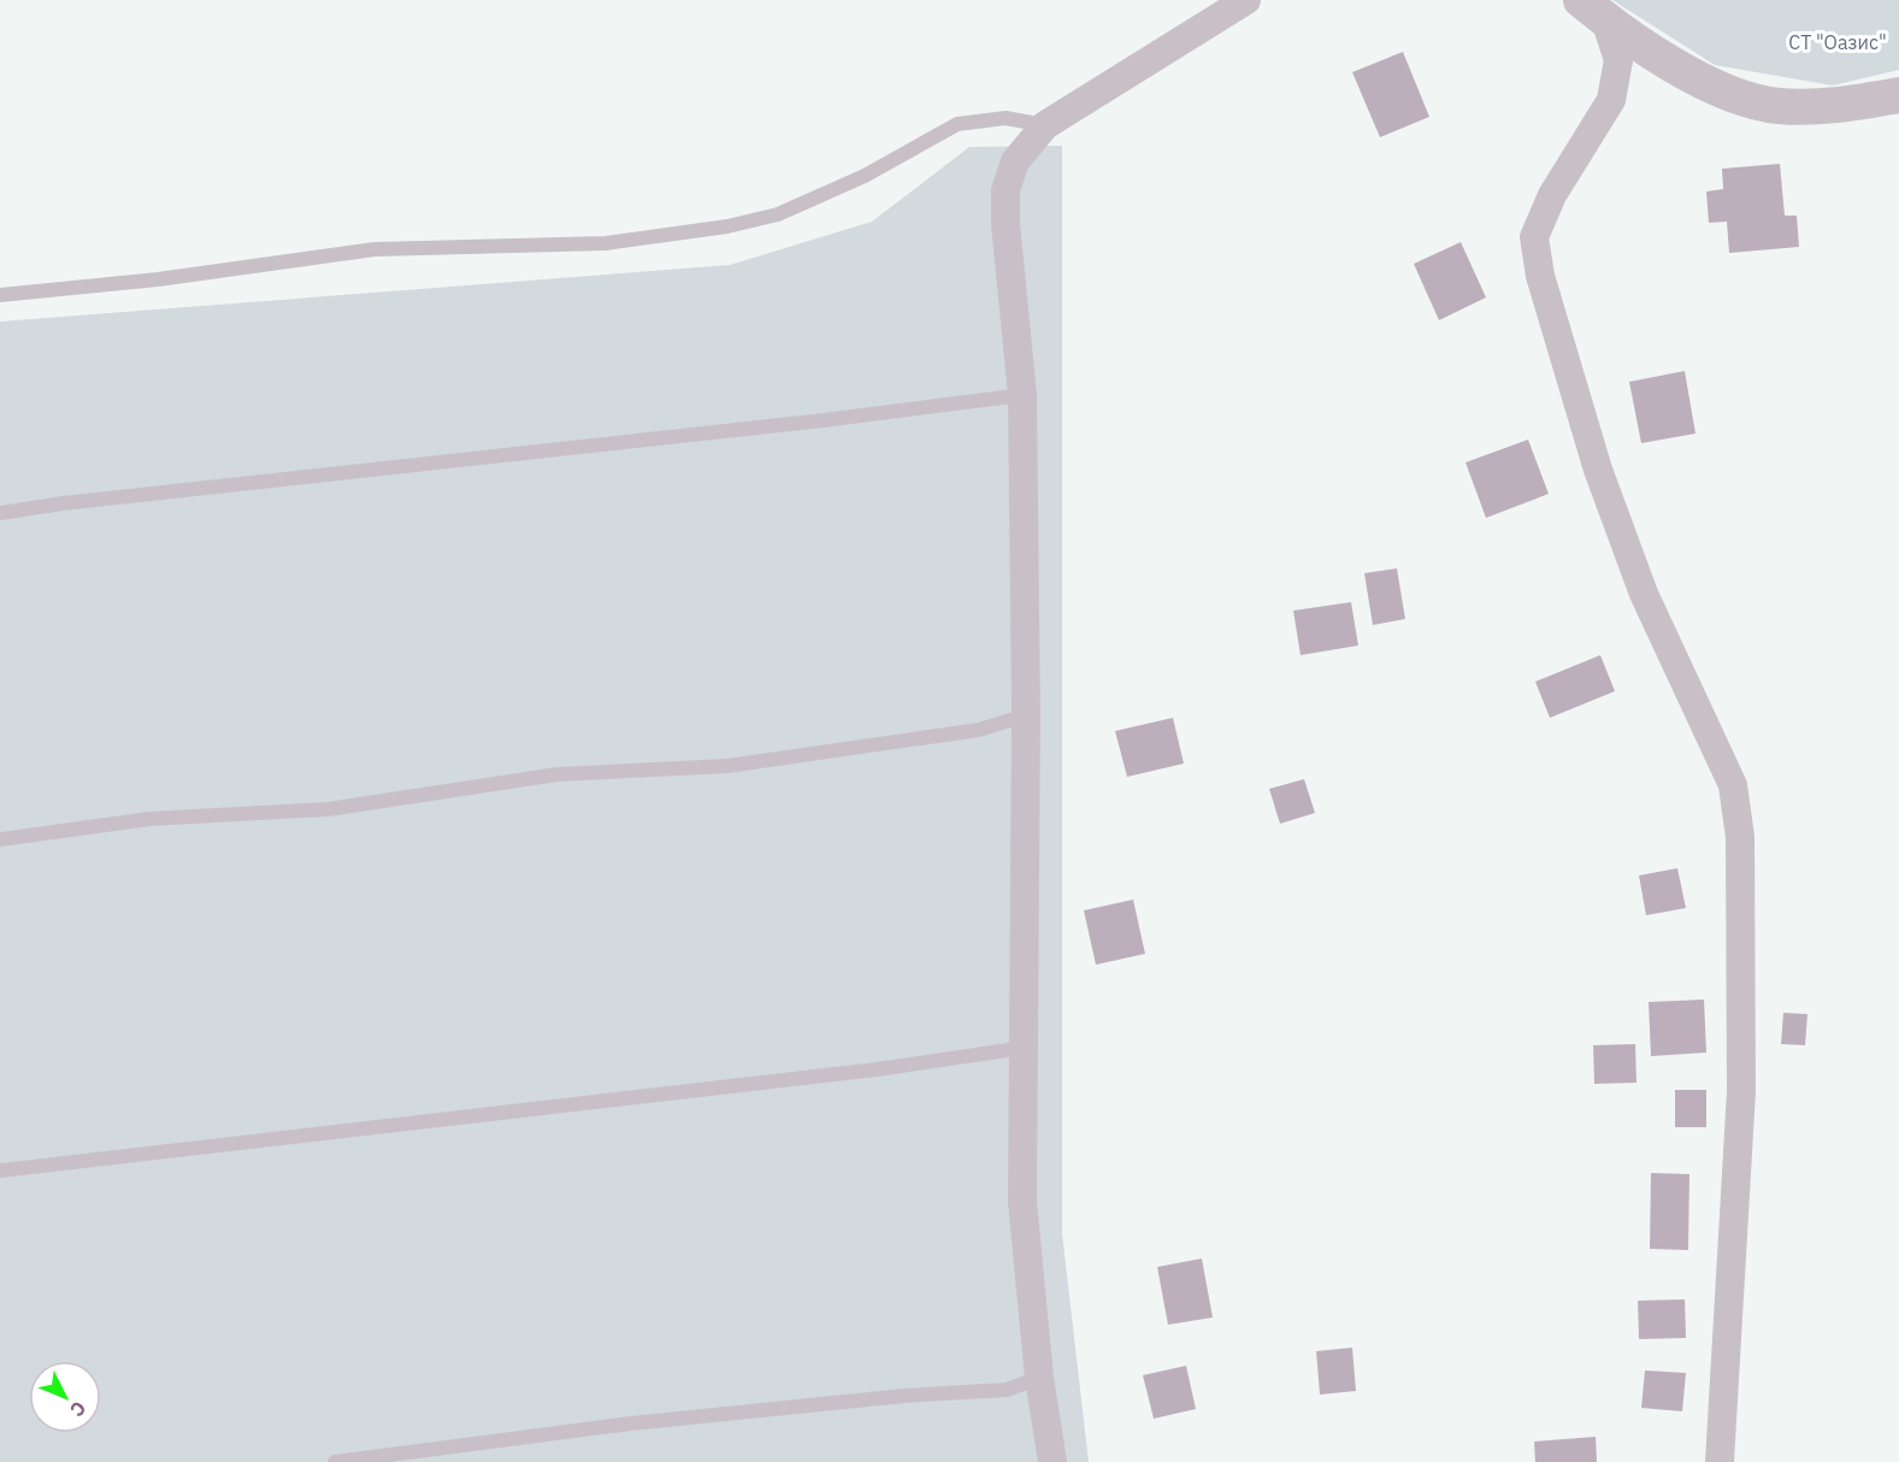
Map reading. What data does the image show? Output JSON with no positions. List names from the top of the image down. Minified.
{"parks":["СТ \"Оазис\""],"north":"bottom right"}
